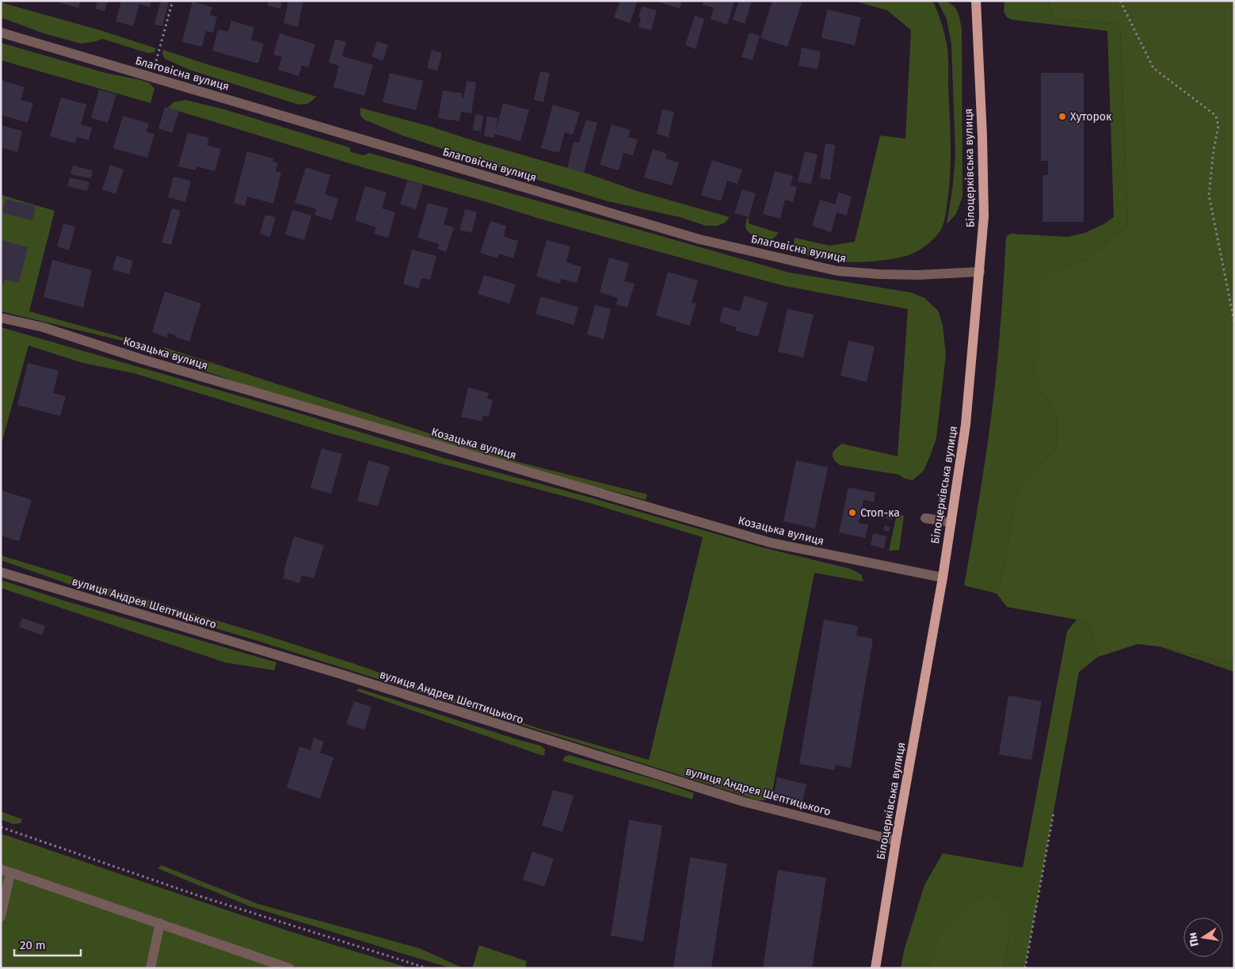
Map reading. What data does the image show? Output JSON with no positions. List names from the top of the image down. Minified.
{"streets":{"main road":["Білоцерківська вулиця"],"street":["Благовісна вулиця","Козацька вулиця","вулиця Андрея Шептицького"]},"crossings":[["Благовісна вулиця","Білоцерківська вулиця"],["Білоцерківська вулиця","Козацька вулиця"],["Білоцерківська вулиця","вулиця Андрея Шептицького"]],"places":["Хуторок","Стоп-ка"],"scale_bar":"20 m","north":"left"}
